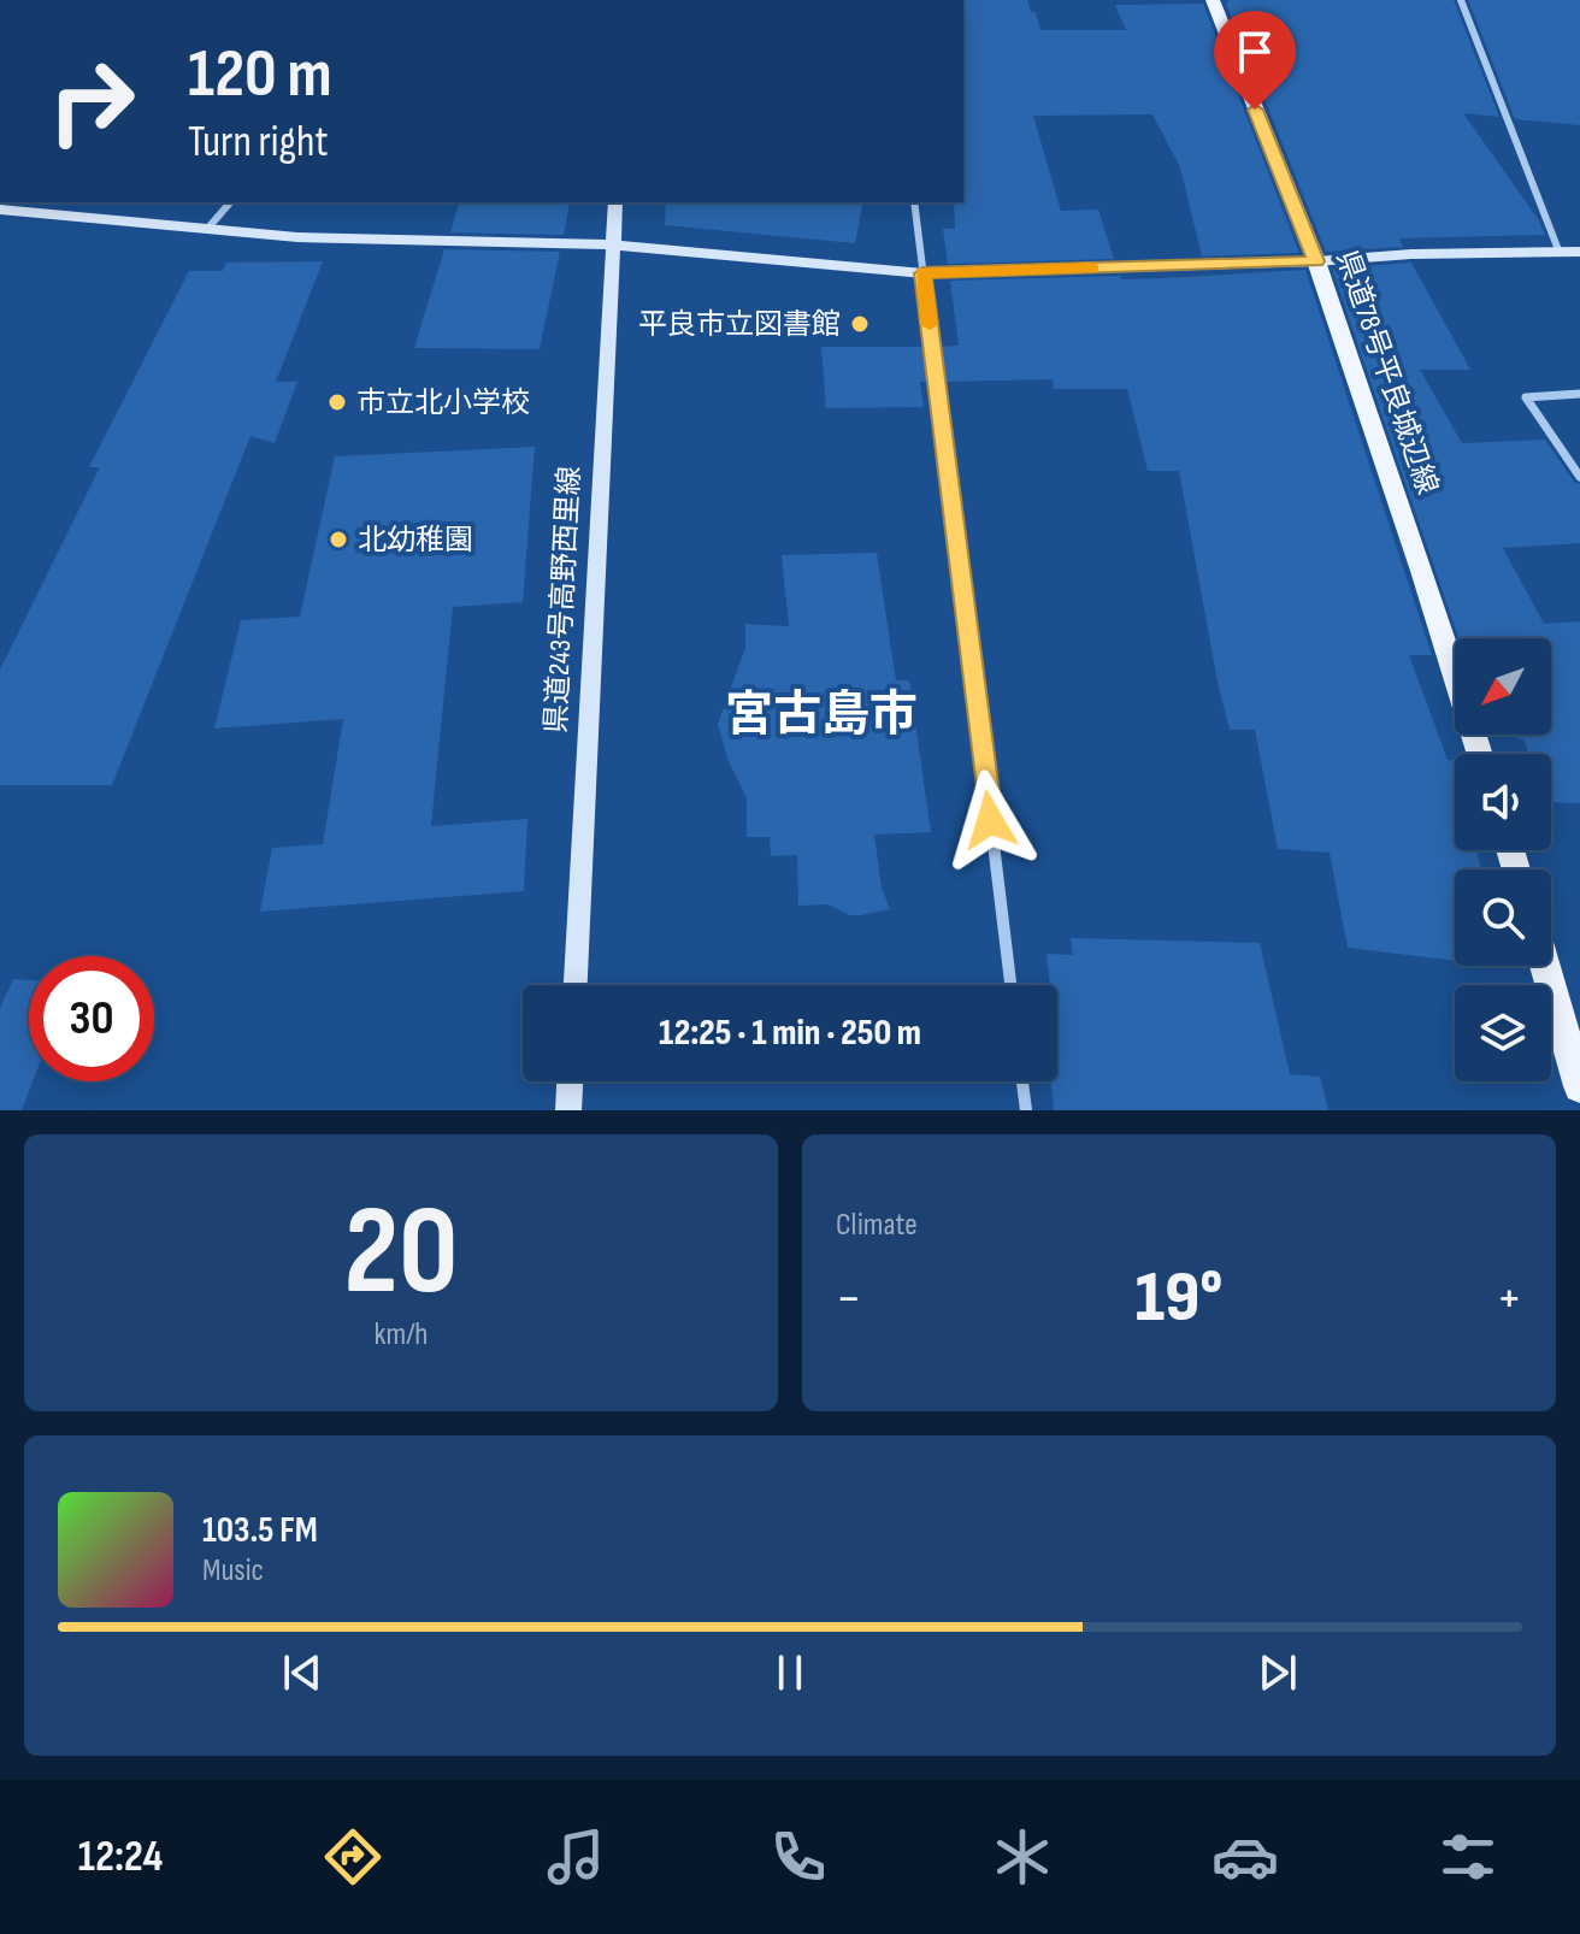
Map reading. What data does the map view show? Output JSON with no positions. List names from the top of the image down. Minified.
{"streets":{"main road":["県道78号平良城辺線"],"street":["県道243号高野西里線"]},"districts":["宮古島市"],"places":["平良市立図書館","市立北小学校","北幼稚園"],"north":"bottom left","page":{"turn":["120 m","Turn right"],"limit":"30","trip":"12:25 · 1 min · 250 m","tile":[["20","km/h"],"Climate"],"heat":["−","19°","+"],"song":["103.5 FM","Music"],"tabs":"12:24"}}
